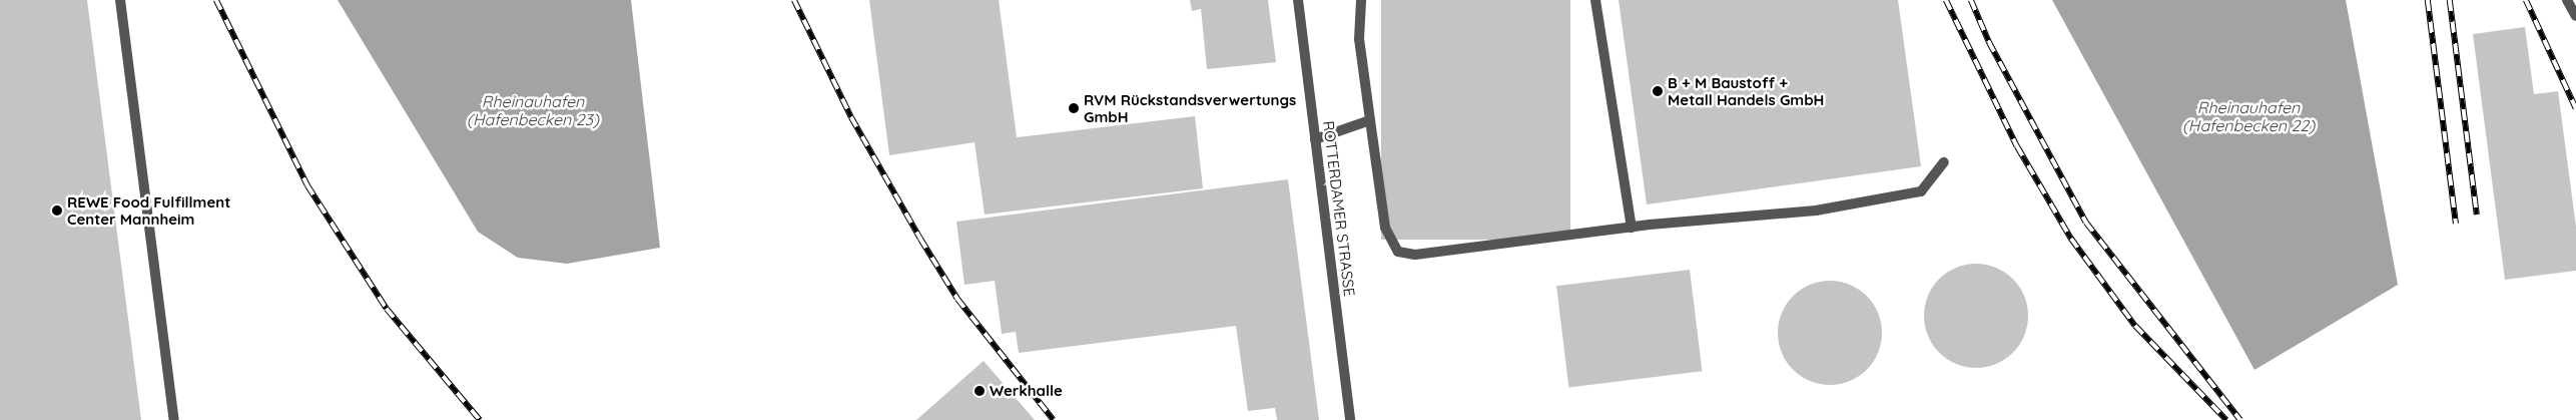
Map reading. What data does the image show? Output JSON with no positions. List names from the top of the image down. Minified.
{"streets":{"street":["ROTTERDAMER STRASSE"]},"water":["Rheinauhafen (Hafenbecken 23)","Rheinauhafen (Hafenbecken 22)"],"places":["B + M Baustoff + Metall Handels GmbH","RVM Rückstandsverwertungs GmbH","REWE Food Fulfillment Center Mannheim","Werkhalle"]}
